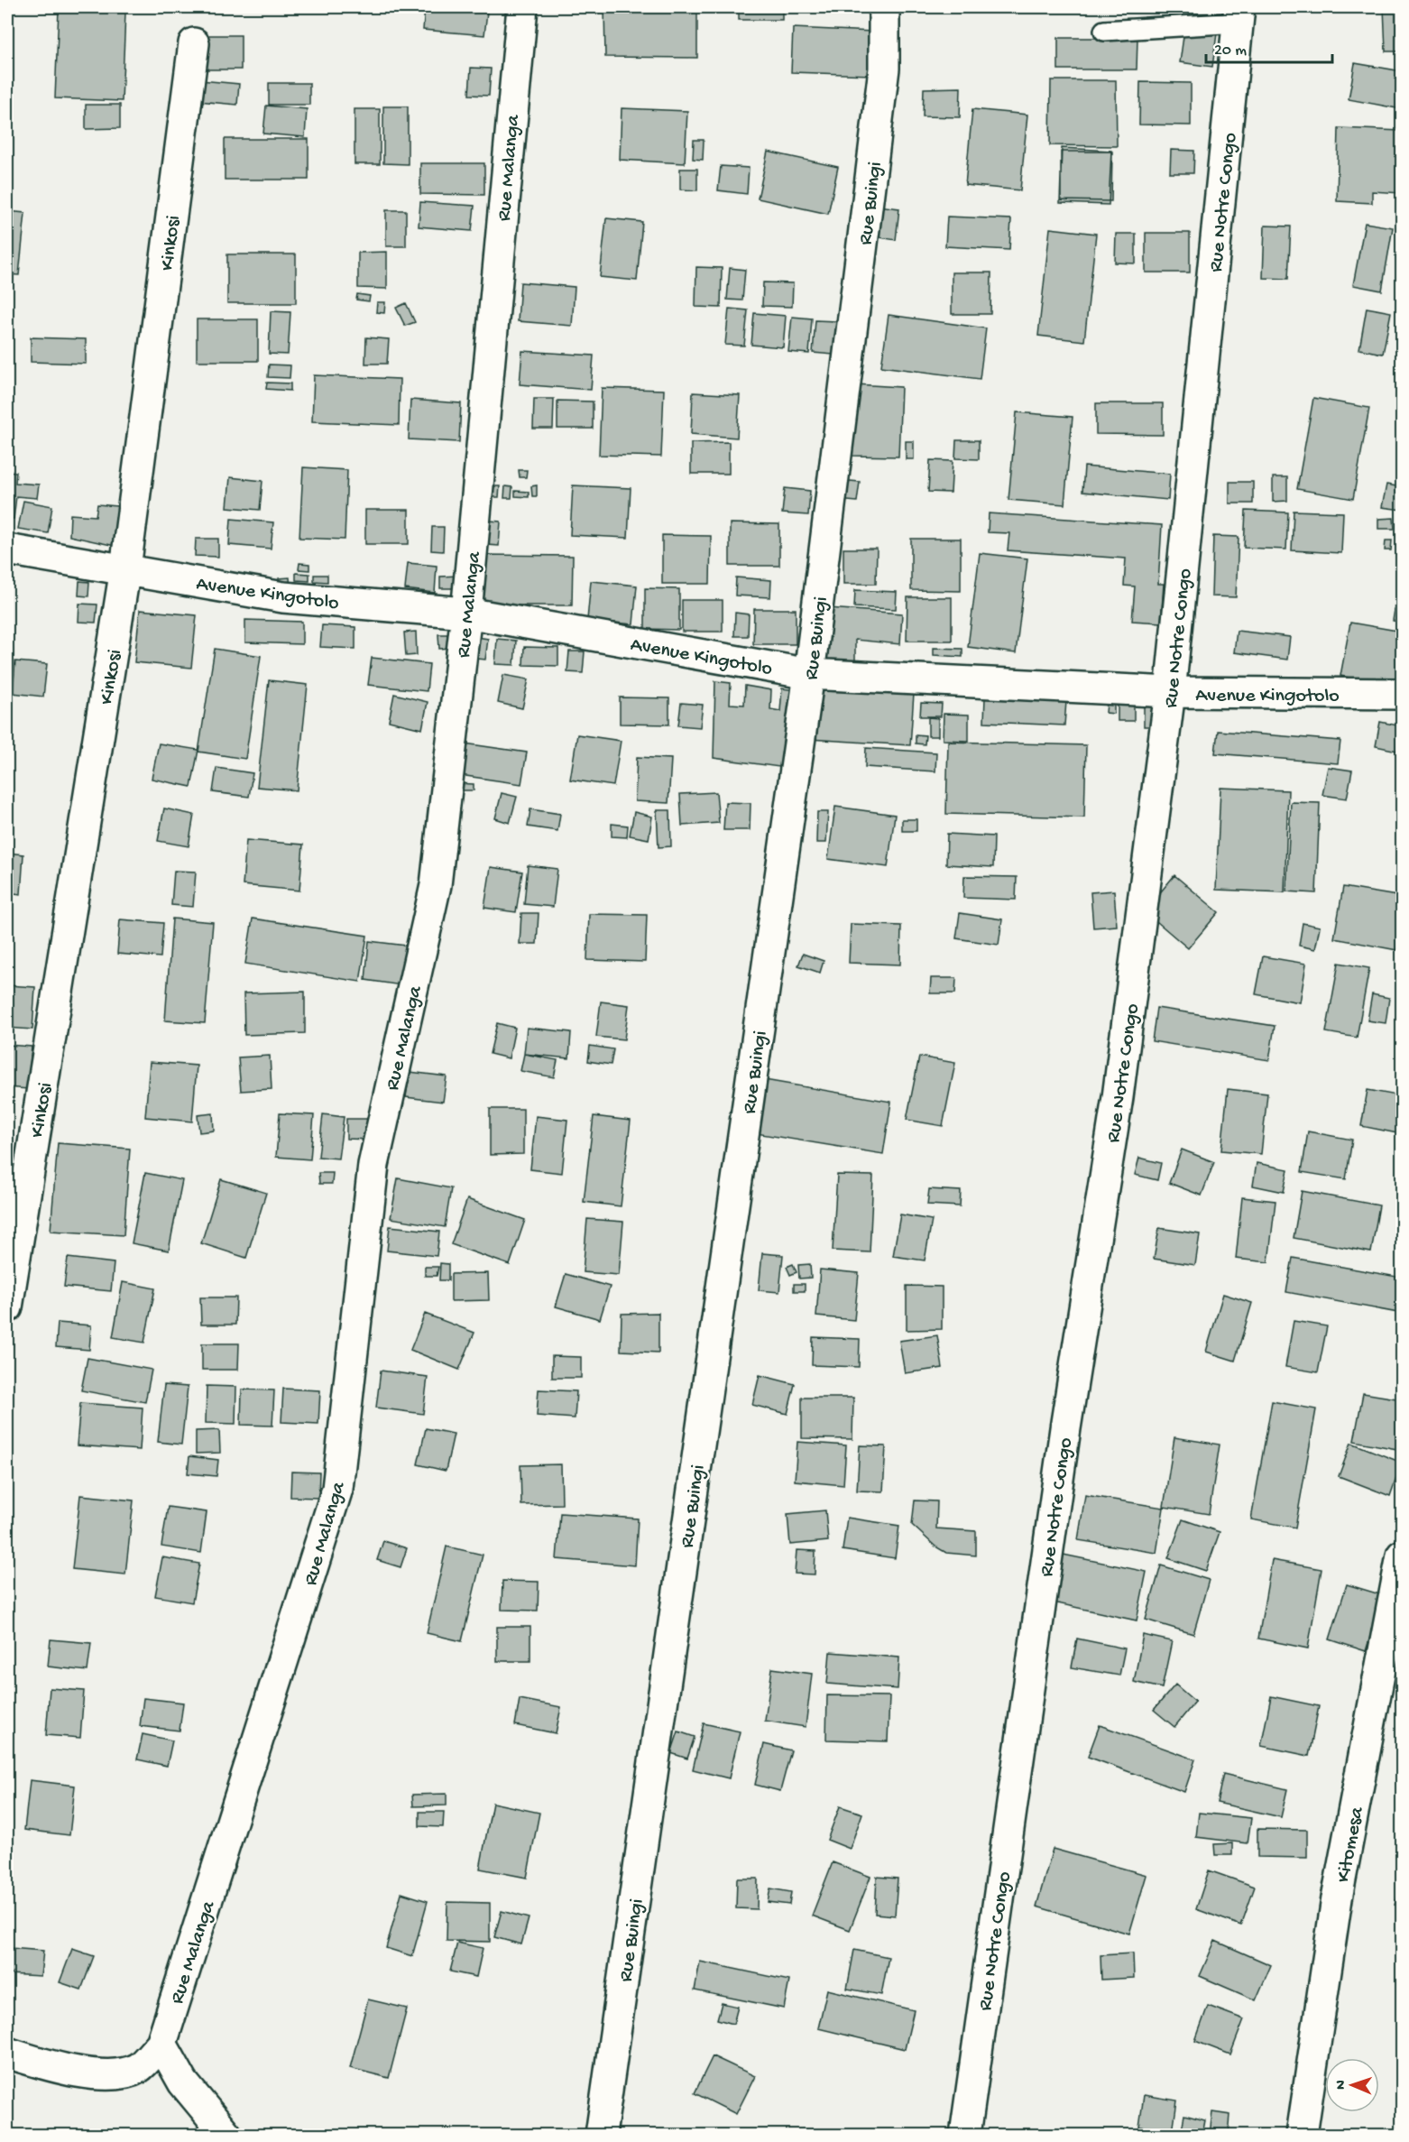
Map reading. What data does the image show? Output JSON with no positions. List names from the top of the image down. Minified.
{"streets":{"street":["Rue Malanga","Rue Notre Congo","Rue Buingi","Kinkosi","Avenue Kingotolo","Kitomesa"]},"crossings":[["Rue Malanga","Avenue Kingotolo"],["Rue Notre Congo","Avenue Kingotolo"],["Rue Buingi","Avenue Kingotolo"],["Kinkosi","Avenue Kingotolo"]],"scale_bar":"20 m","north":"left"}
